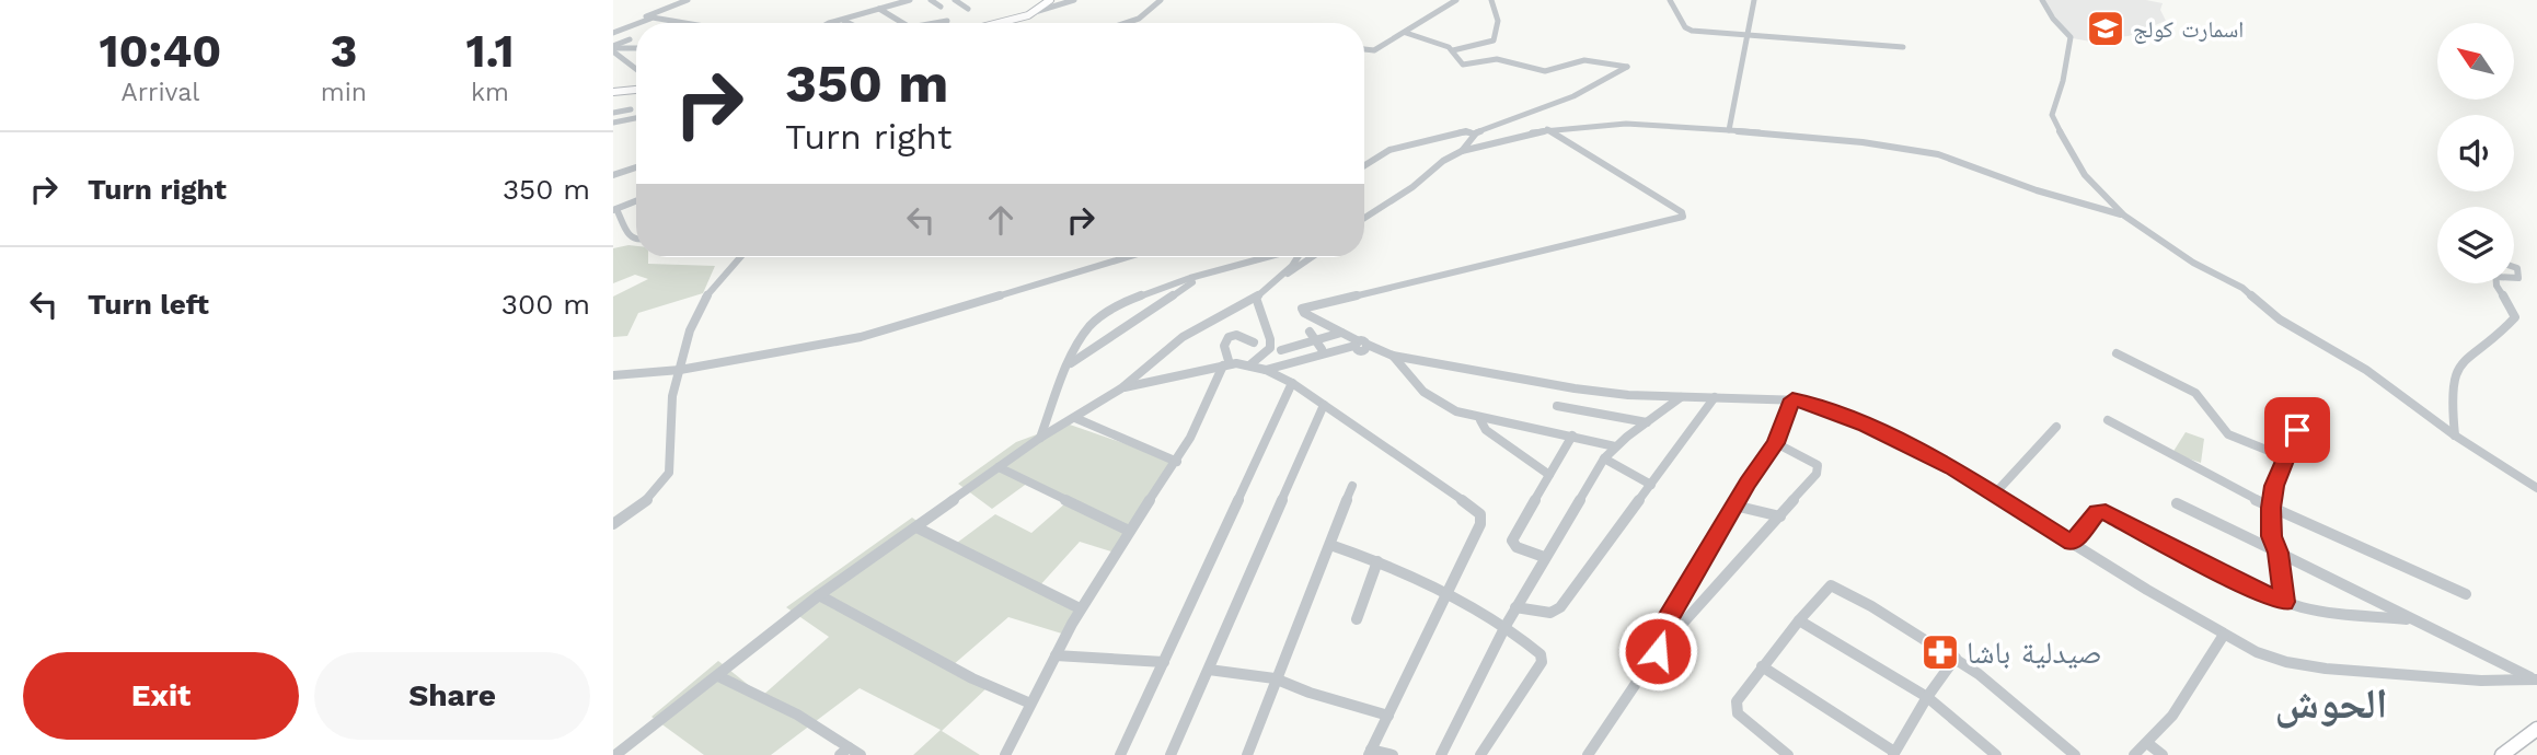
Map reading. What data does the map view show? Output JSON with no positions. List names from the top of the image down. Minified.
{"districts":["الحوش"],"places":{"school or university":["اسمارت كولج"],"pharmacy":["صيدلية باشا"]},"north":"top left","page":{"eta":["10:40","Arrival","3","min","1.1","km"],"turn":["350 m","Turn right"],"list":[{"name":"Turn right","value":"350 m"},{"name":"Turn left","value":"300 m"}],"buttons":["Exit","Share"]}}
